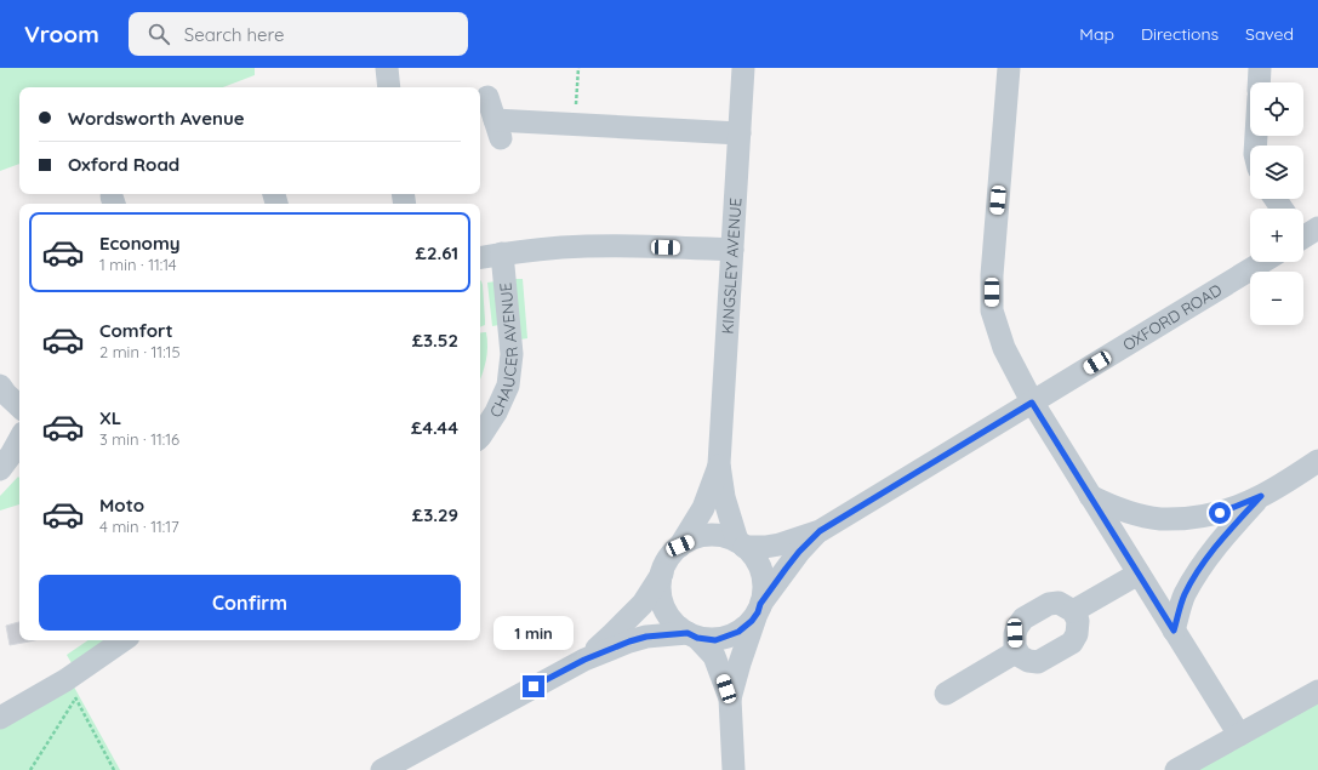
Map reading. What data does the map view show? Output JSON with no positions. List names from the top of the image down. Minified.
{"streets":{"street":["KINGSLEY AVENUE","OXFORD ROAD","CHAUCER AVENUE"]},"crossings":[["KINGSLEY AVENUE","OXFORD ROAD"]],"page":{"header":"Vroom","search":"Search here","nav":["Map","Directions","Saved"],"map_buttons":["+","−"],"banner":["Wordsworth Avenue","Oxford Road"],"list":[{"name":"Economy","note":"1 min · 11:14","value":"£2.61"},{"name":"Comfort","note":"2 min · 11:15","value":"£3.52"},{"name":"XL","note":"3 min · 11:16","value":"£4.44"},{"name":"Moto","note":"4 min · 11:17","value":"£3.29"}],"buttons":"Confirm","bubble":"1 min"}}
